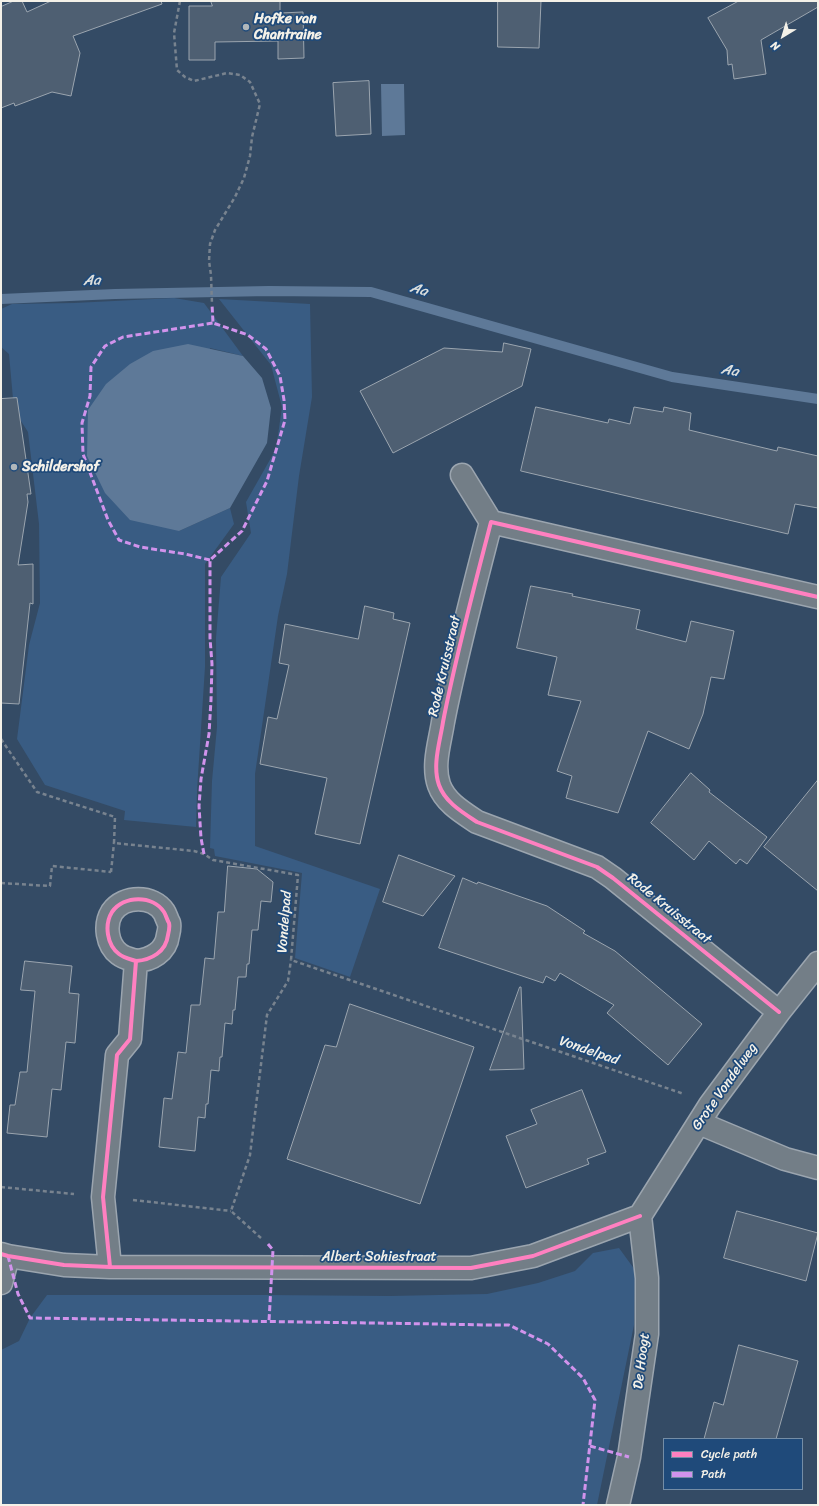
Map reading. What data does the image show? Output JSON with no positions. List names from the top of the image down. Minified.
{"streets":{"street":["Rode Kruisstraat","Grote Vondelweg","Albert Sohiestraat","De Hoogt"],"path":["Vondelpad"]},"crossings":[["Rode Kruisstraat","Grote Vondelweg"],["Vondelpad","Grote Vondelweg"],["Grote Vondelweg","Albert Sohiestraat"],["Grote Vondelweg","De Hoogt"],["Albert Sohiestraat","De Hoogt"]],"water":["Aa"],"places":["Hofke van Chantraine","Schildershof"],"legend":["Cycle path","Path"],"north":"bottom left"}
